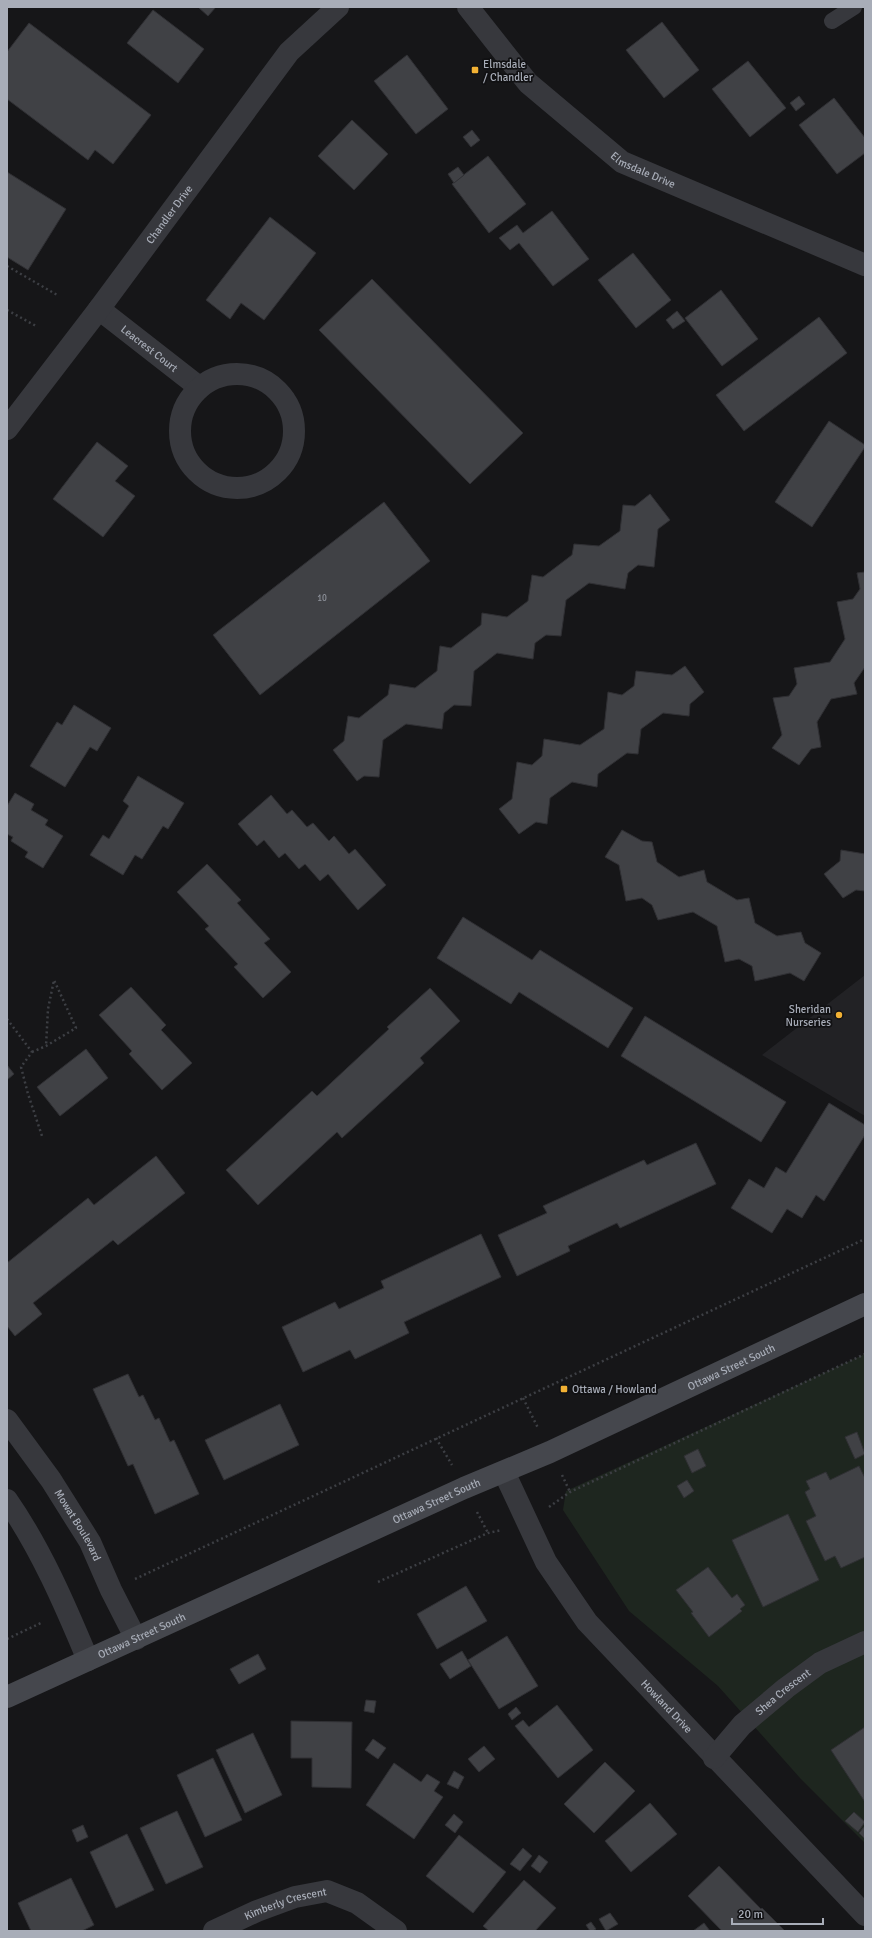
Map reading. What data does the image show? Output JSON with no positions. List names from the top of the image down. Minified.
{"streets":{"main road":["Ottawa Street South"],"street":["Elmsdale Drive","Chandler Drive","Leacrest Court","Mowat Boulevard","Shea Crescent","Howland Drive","Kimberly Crescent"]},"crossings":[["Chandler Drive","Leacrest Court"],["Ottawa Street South","Mowat Boulevard"],["Ottawa Street South","Howland Drive"],["Shea Crescent","Howland Drive"]],"places":{"transit":["Elmsdale / Chandler","Ottawa / Howland"],"other":["Sheridan Nurseries"]},"house_numbers":["10"],"scale_bar":"20 m"}
